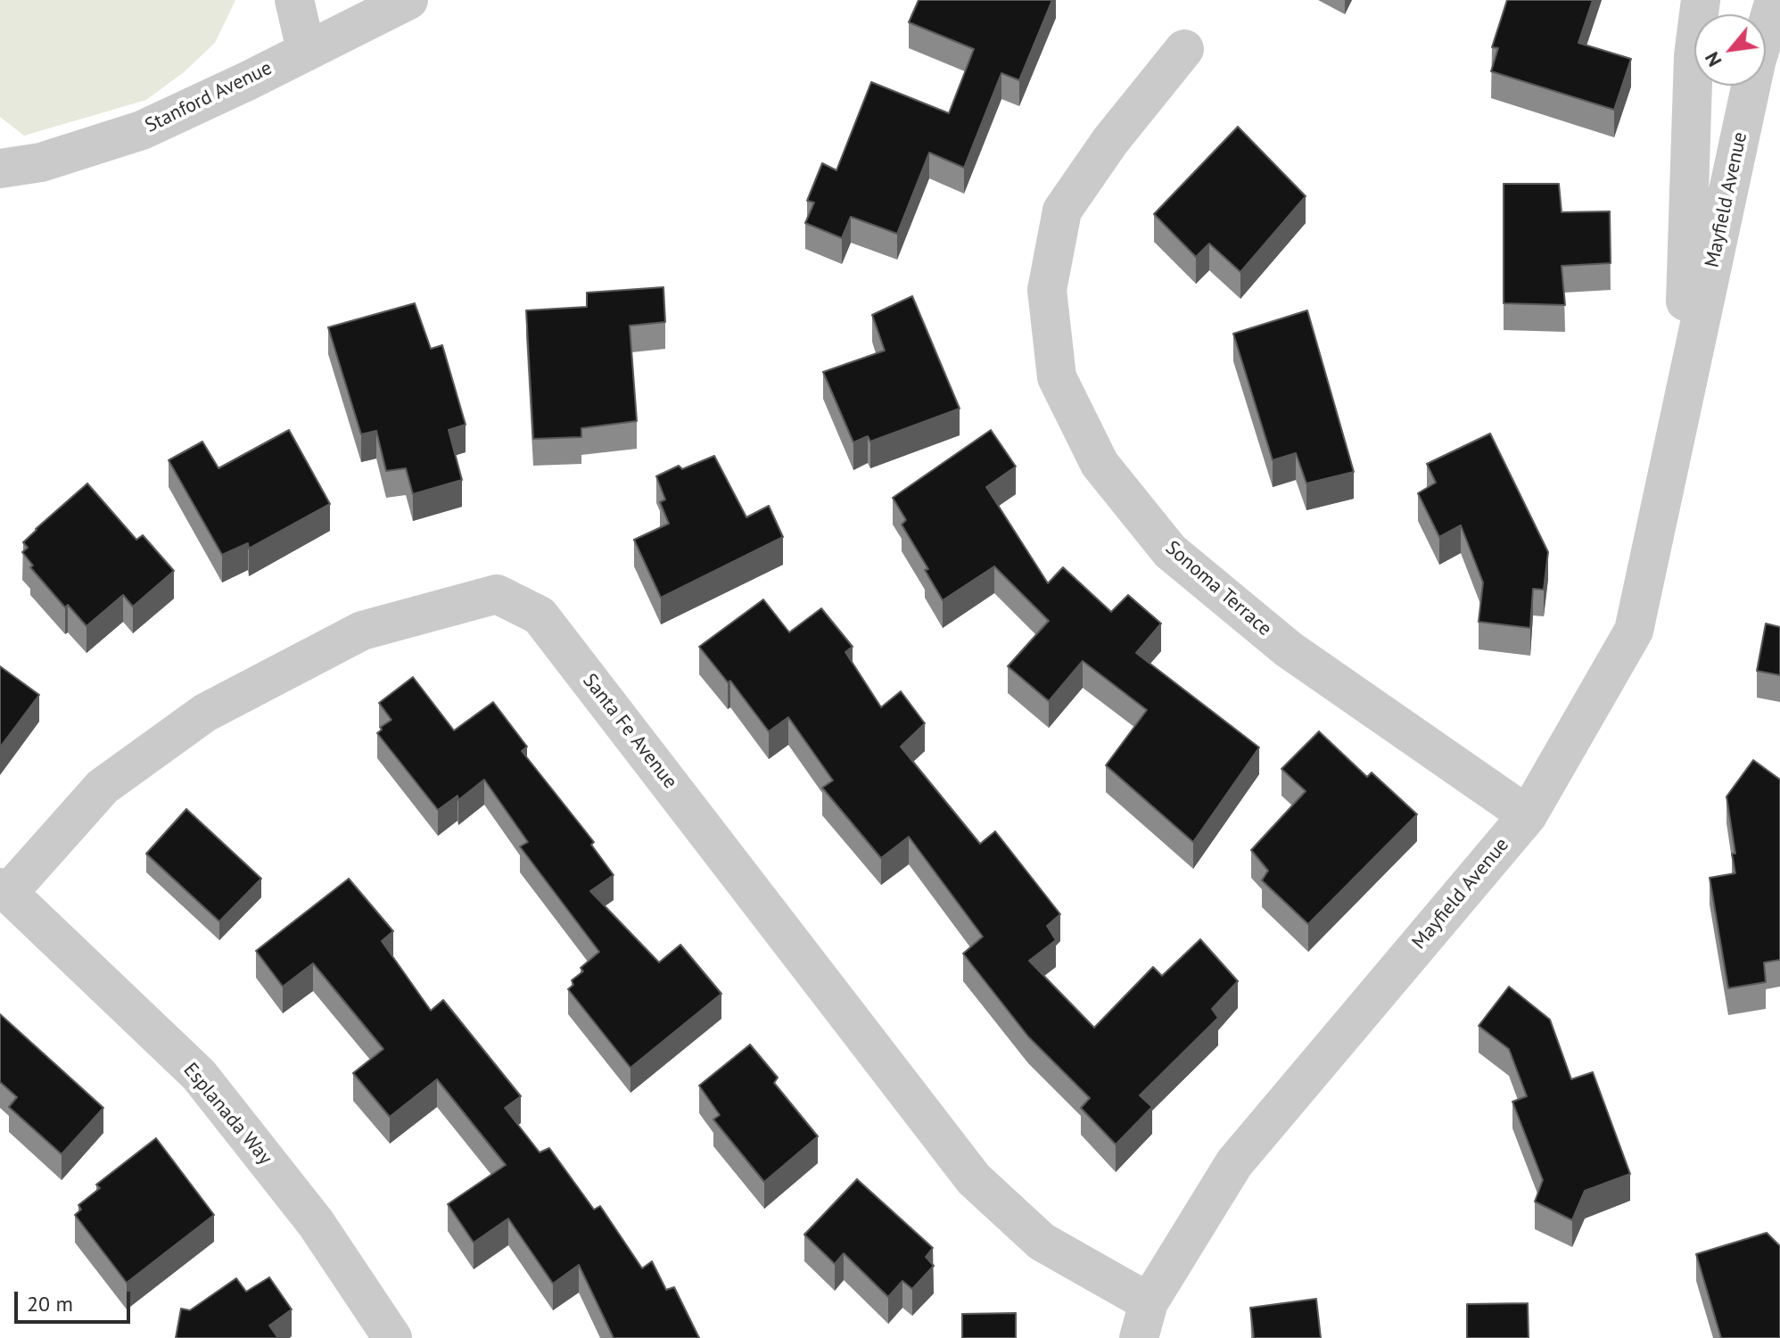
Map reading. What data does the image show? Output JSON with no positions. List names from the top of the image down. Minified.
{"streets":{"street":["Stanford Avenue","Mayfield Avenue","Sonoma Terrace","Santa Fe Avenue","Esplanada Way"]},"crossings":[["Mayfield Avenue","Sonoma Terrace"],["Mayfield Avenue","Santa Fe Avenue"],["Santa Fe Avenue","Esplanada Way"]],"scale_bar":"20 m","north":"bottom left"}
